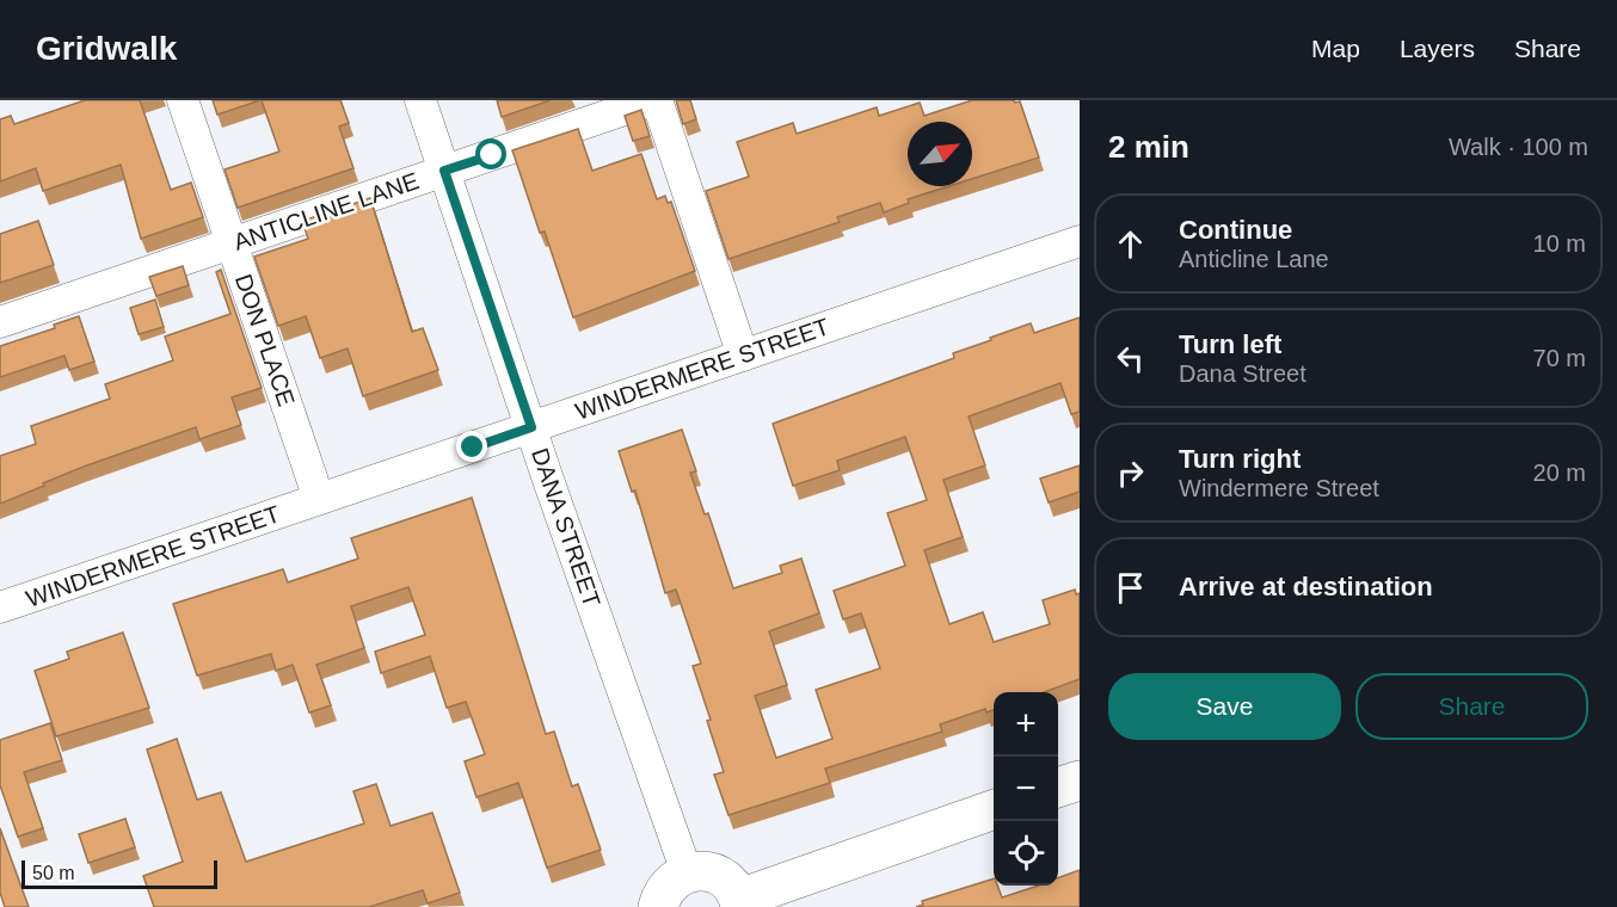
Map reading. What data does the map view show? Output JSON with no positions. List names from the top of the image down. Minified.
{"streets":{"street":["ANTICLINE LANE","DON PLACE","WINDERMERE STREET","DANA STREET"]},"crossings":[["ANTICLINE LANE","DON PLACE"],["ANTICLINE LANE","DANA STREET"],["DON PLACE","WINDERMERE STREET"],["WINDERMERE STREET","DANA STREET"]],"scale_bar":"50 m","north":"top right","page":{"header":"Gridwalk","nav":["Map","Layers","Share"],"heading":["2 min","Walk · 100 m"],"list":[["Continue","Anticline Lane","10 m"],["Turn left","Dana Street","70 m"],["Turn right","Windermere Street","20 m"],"Arrive at destination"],"buttons":["Save","Share"],"map_buttons":["+","−"],"scale":"50 m"}}
